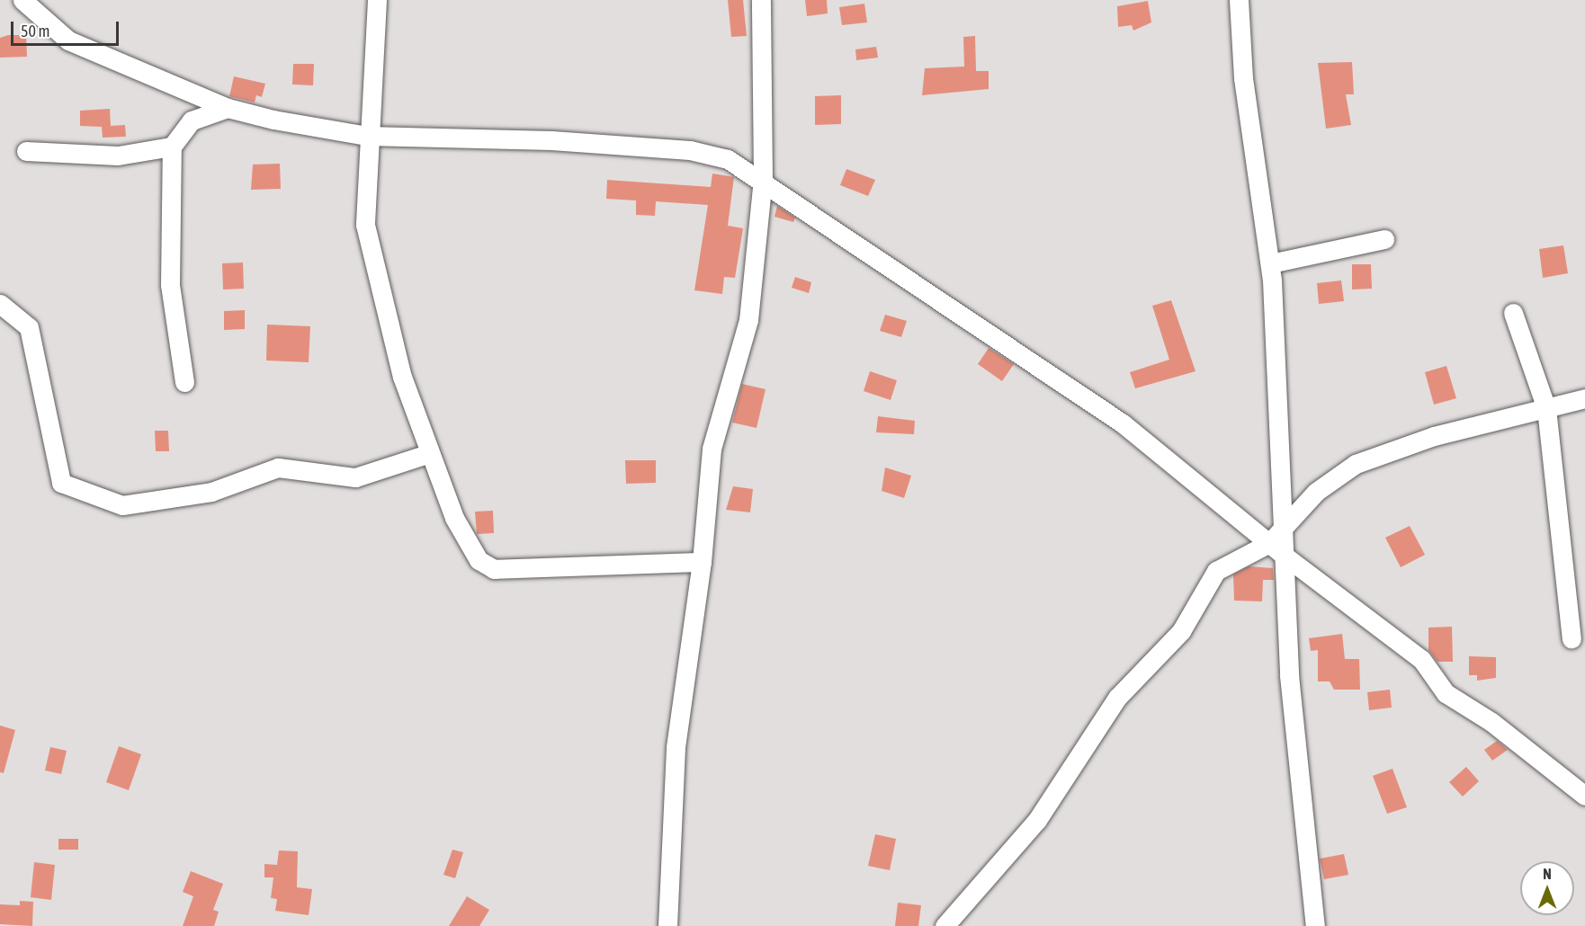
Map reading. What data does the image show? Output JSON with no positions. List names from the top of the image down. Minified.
{"scale_bar":"50 m","north":"top"}
